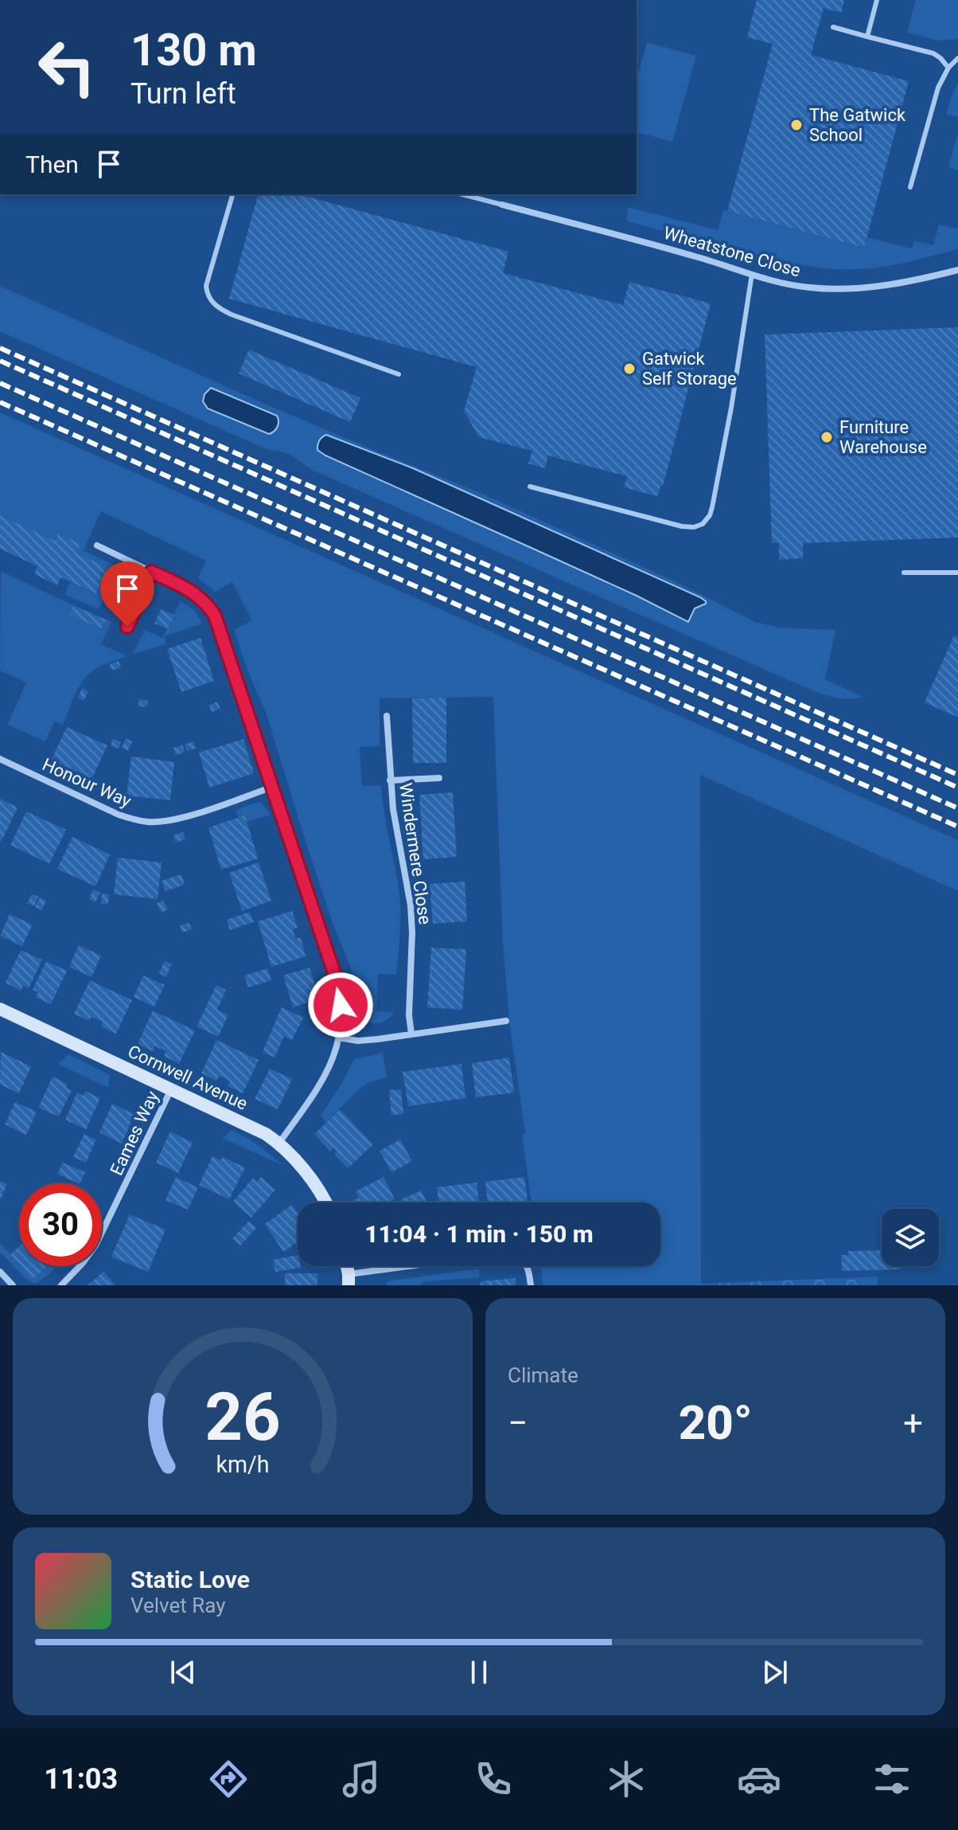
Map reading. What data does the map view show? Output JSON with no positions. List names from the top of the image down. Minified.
{"streets":{"street":["Wheatstone Close","Honour Way","Windermere Close","Cornwell Avenue","Eames Way"]},"crossings":[["Cornwell Avenue","Eames Way"]],"places":["The Gatwick School","Gatwick Self Storage","Furniture Warehouse"],"page":{"turn":["130 m","Turn left"],"then":"Then","limit":"30","trip":"11:04 · 1 min · 150 m","tile":"Climate","heat":["−","20°","+"],"song":["Static Love","Velvet Ray"],"tabs":"11:03","gauge":["26","km/h"]}}
